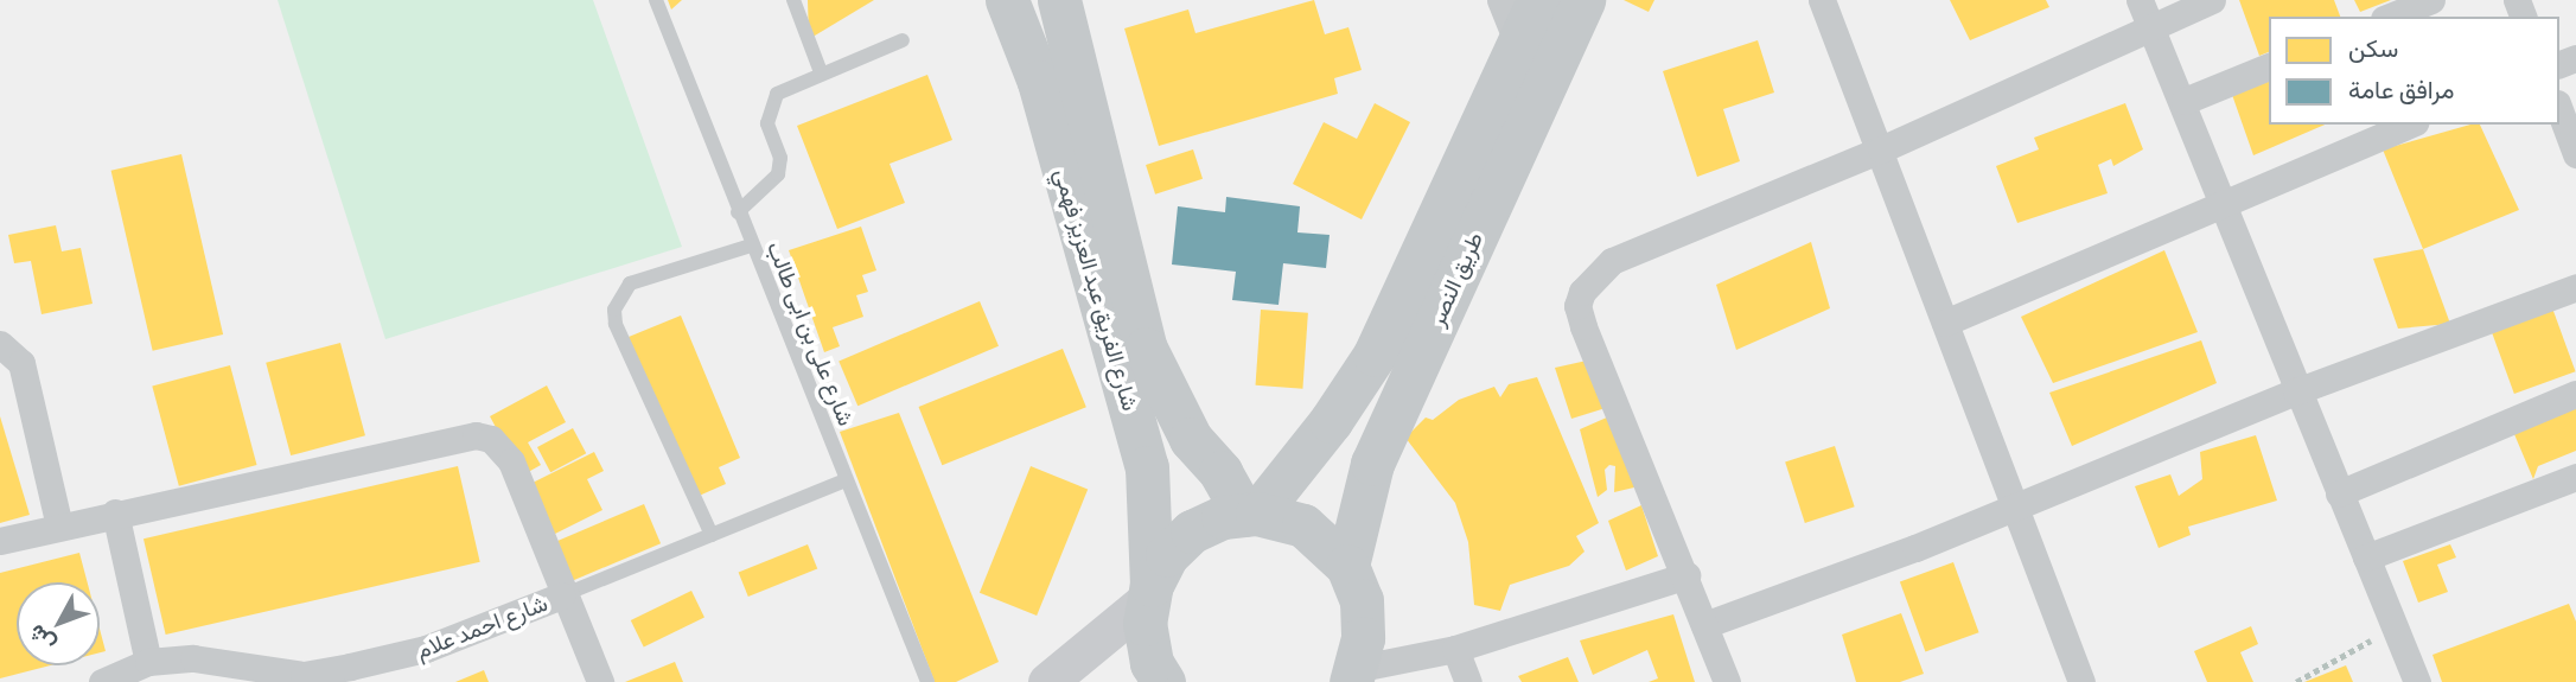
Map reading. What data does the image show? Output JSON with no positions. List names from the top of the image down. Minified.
{"streets":{"main road":["طريق النصر","شارع الفريق عبد العزيز فهمي"],"street":["شارع احمد علام"],"lane":["شارع على بن ابى طالب"]},"crossings":[["طريق النصر","شارع الفريق عبد العزيز فهمي"],["شارع على بن ابى طالب","شارع احمد علام"]],"legend":["سكن","مرافق عامة"],"north":"bottom left"}
